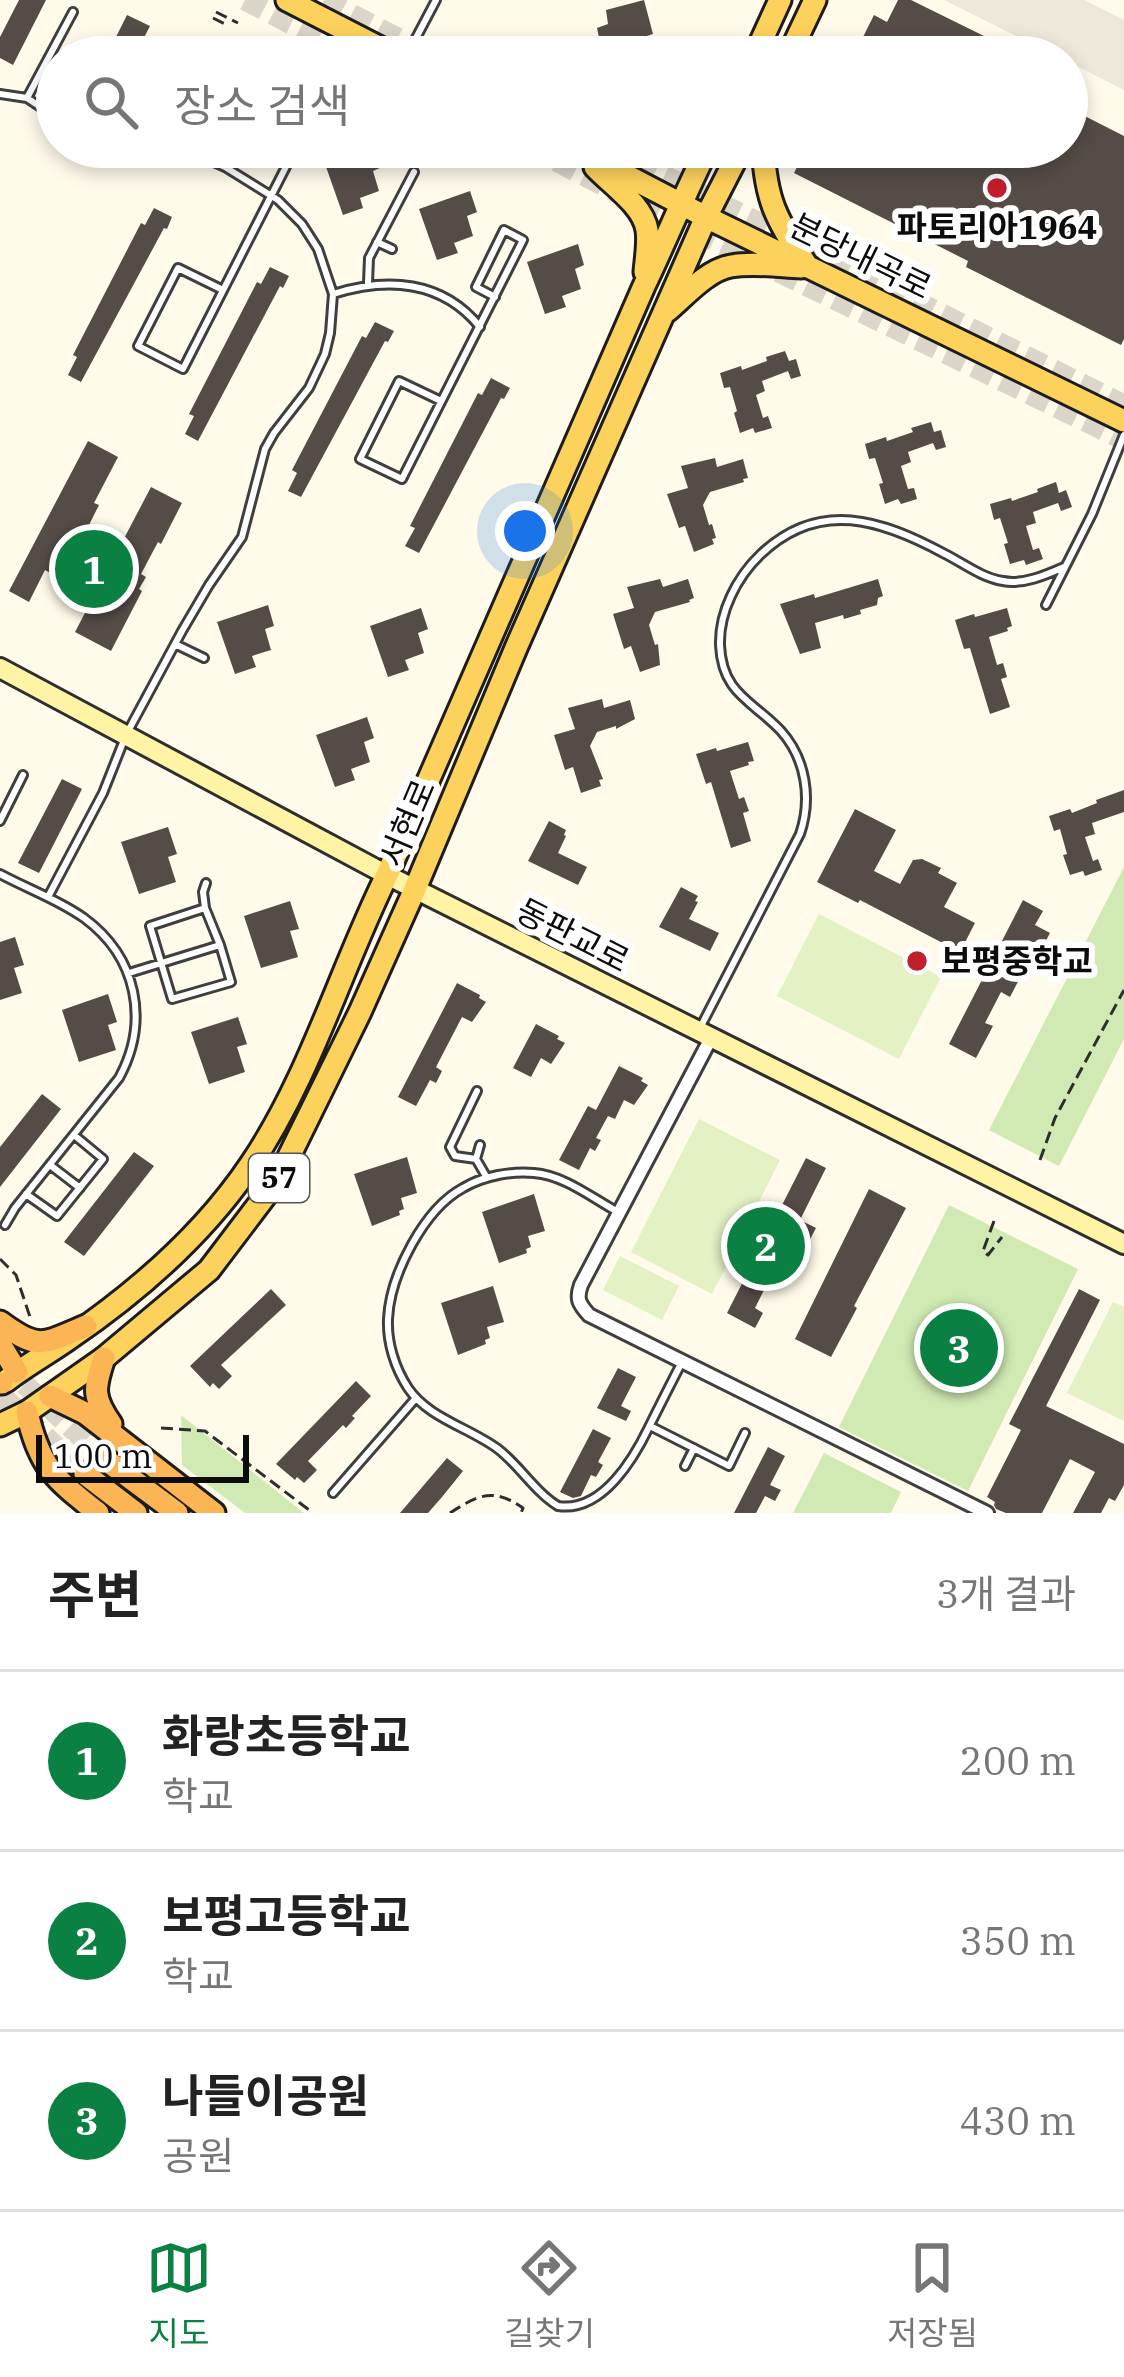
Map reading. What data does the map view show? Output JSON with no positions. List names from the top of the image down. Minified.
{"streets":{"main road":["분당내곡로","서현로","동판교로","57"]},"crossings":[["분당내곡로","서현로"],["서현로","동판교로"]],"places":["파토리아1964","보평중학교"],"scale_bar":"100 m","page":{"search":"장소 검색","pins":["1","2","3"],"scale":"100 m","heading":["주변","3개 결과"],"list":[{"mark":"1","name":"화랑초등학교","note":"학교","value":"200 m"},{"mark":"2","name":"보평고등학교","note":"학교","value":"350 m"},{"mark":"3","name":"나들이공원","note":"공원","value":"430 m"}],"nav":["지도","길찾기","저장됨"]}}
